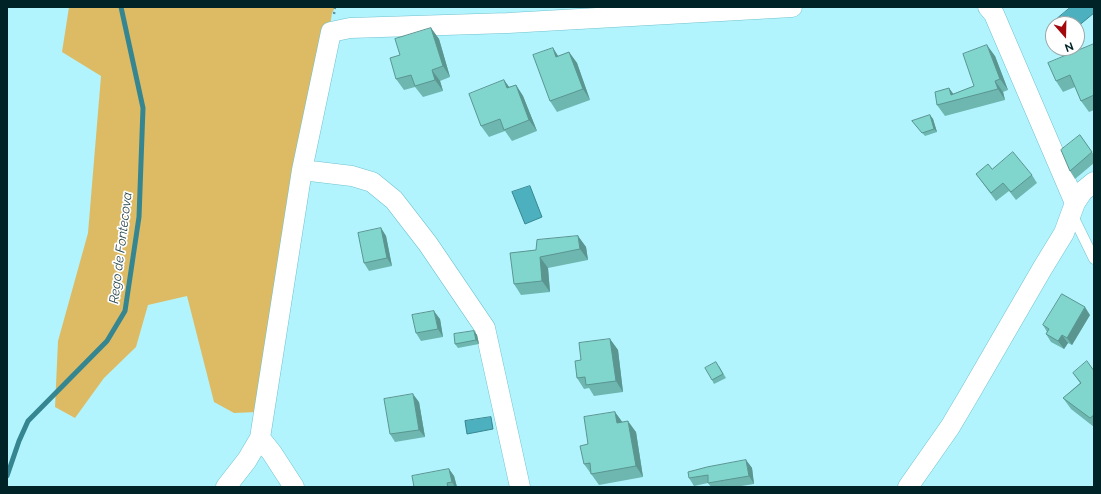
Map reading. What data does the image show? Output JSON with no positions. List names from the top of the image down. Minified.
{"water":["Rego de Fontecova"],"north":"bottom"}
